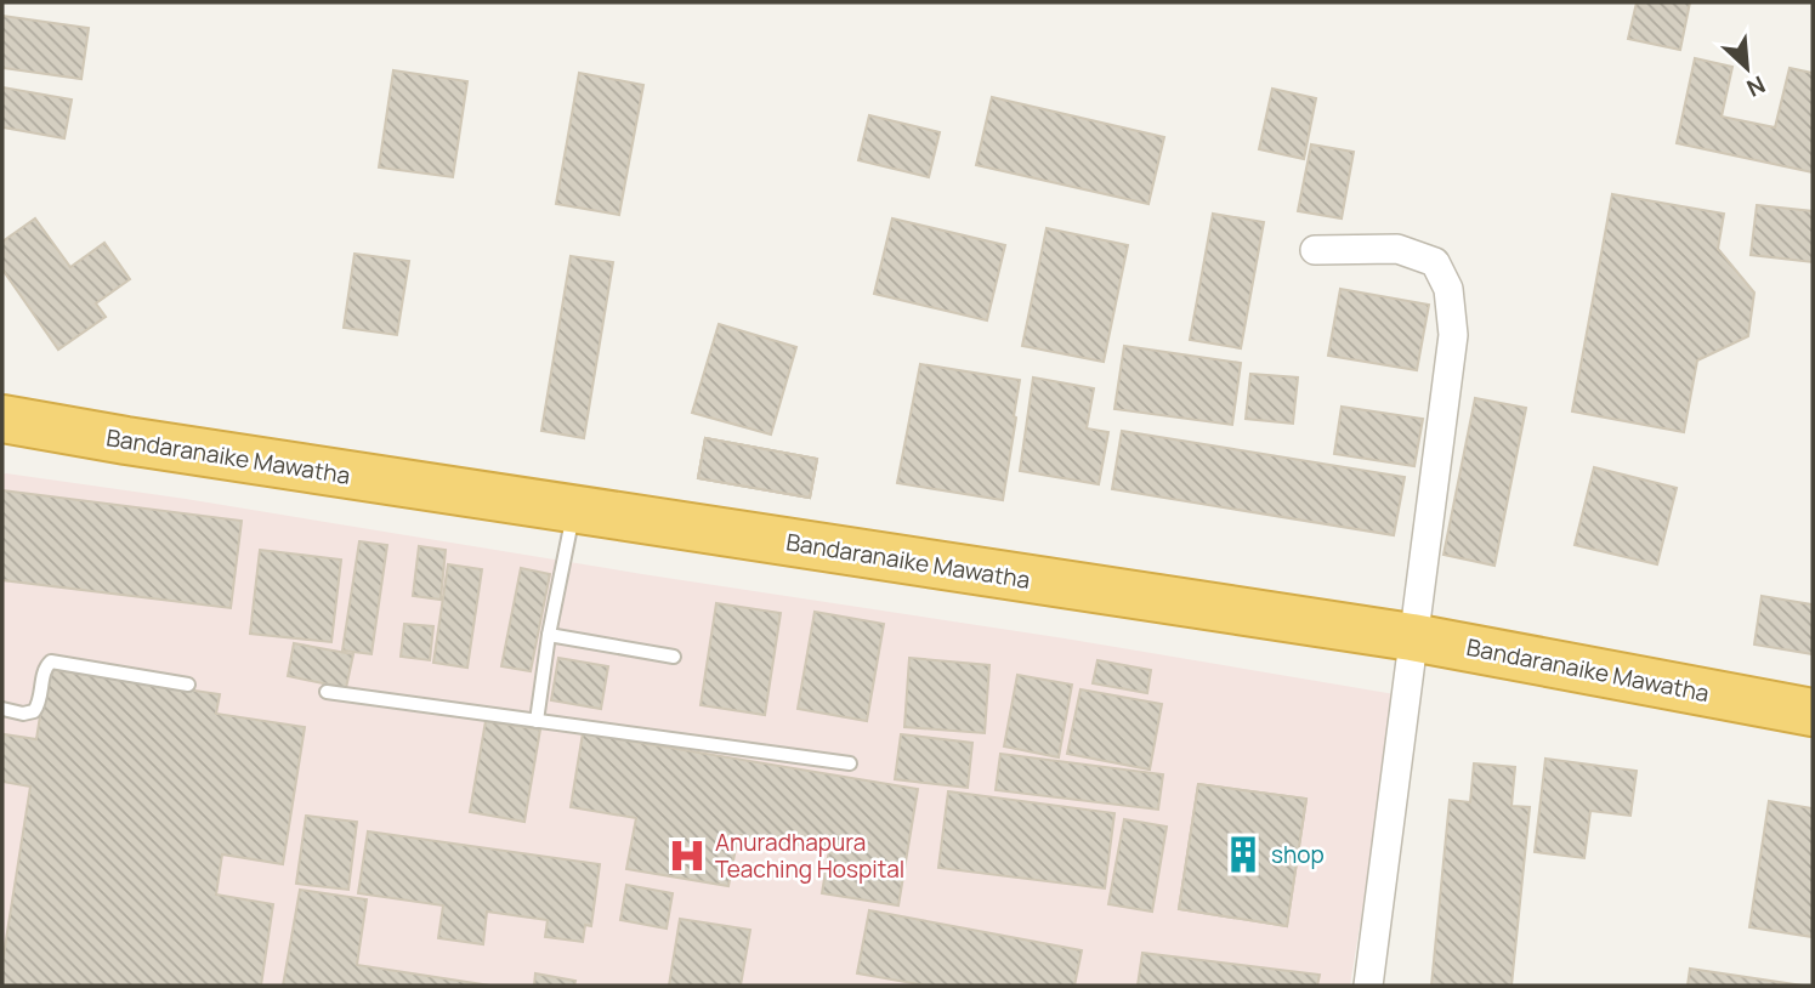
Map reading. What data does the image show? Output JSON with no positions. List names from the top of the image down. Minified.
{"streets":{"highway":["Bandaranaike Mawatha"]},"places":{"building":["shop"],"hospital":["Anuradhapura Teaching Hospital"]},"north":"bottom right"}
